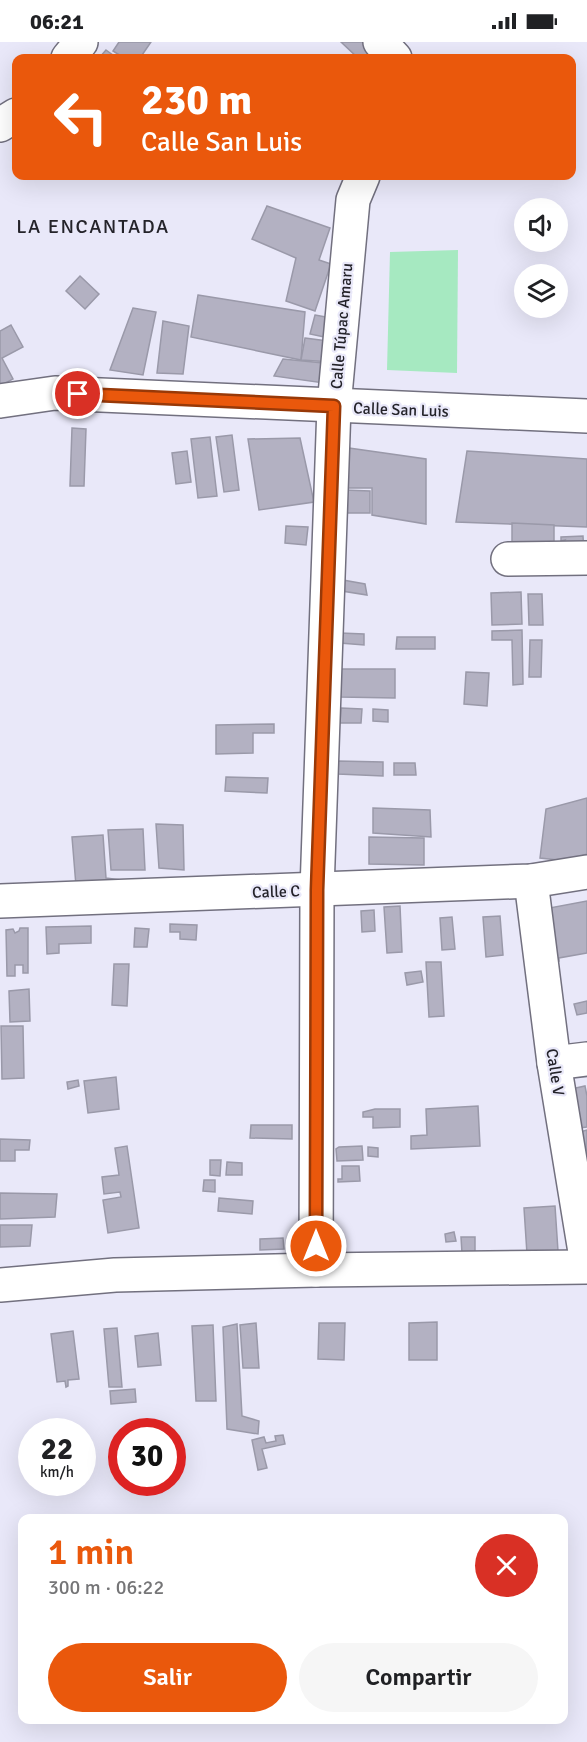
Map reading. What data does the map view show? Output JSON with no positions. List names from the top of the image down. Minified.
{"streets":{"street":["Calle Túpac Amaru","Calle San Luis","Calle C","Calle V"]},"crossings":[["Calle Túpac Amaru","Calle San Luis"],["Calle Túpac Amaru","Calle C"],["Calle C","Calle V"]],"districts":["LA ENCANTADA"],"page":{"status":"06:21","turn":["230 m","Calle San Luis"],"speed":"22 km/h","limit":"30","heading":["1 min","300 m · 06:22"],"buttons":["Salir","Compartir"]}}
